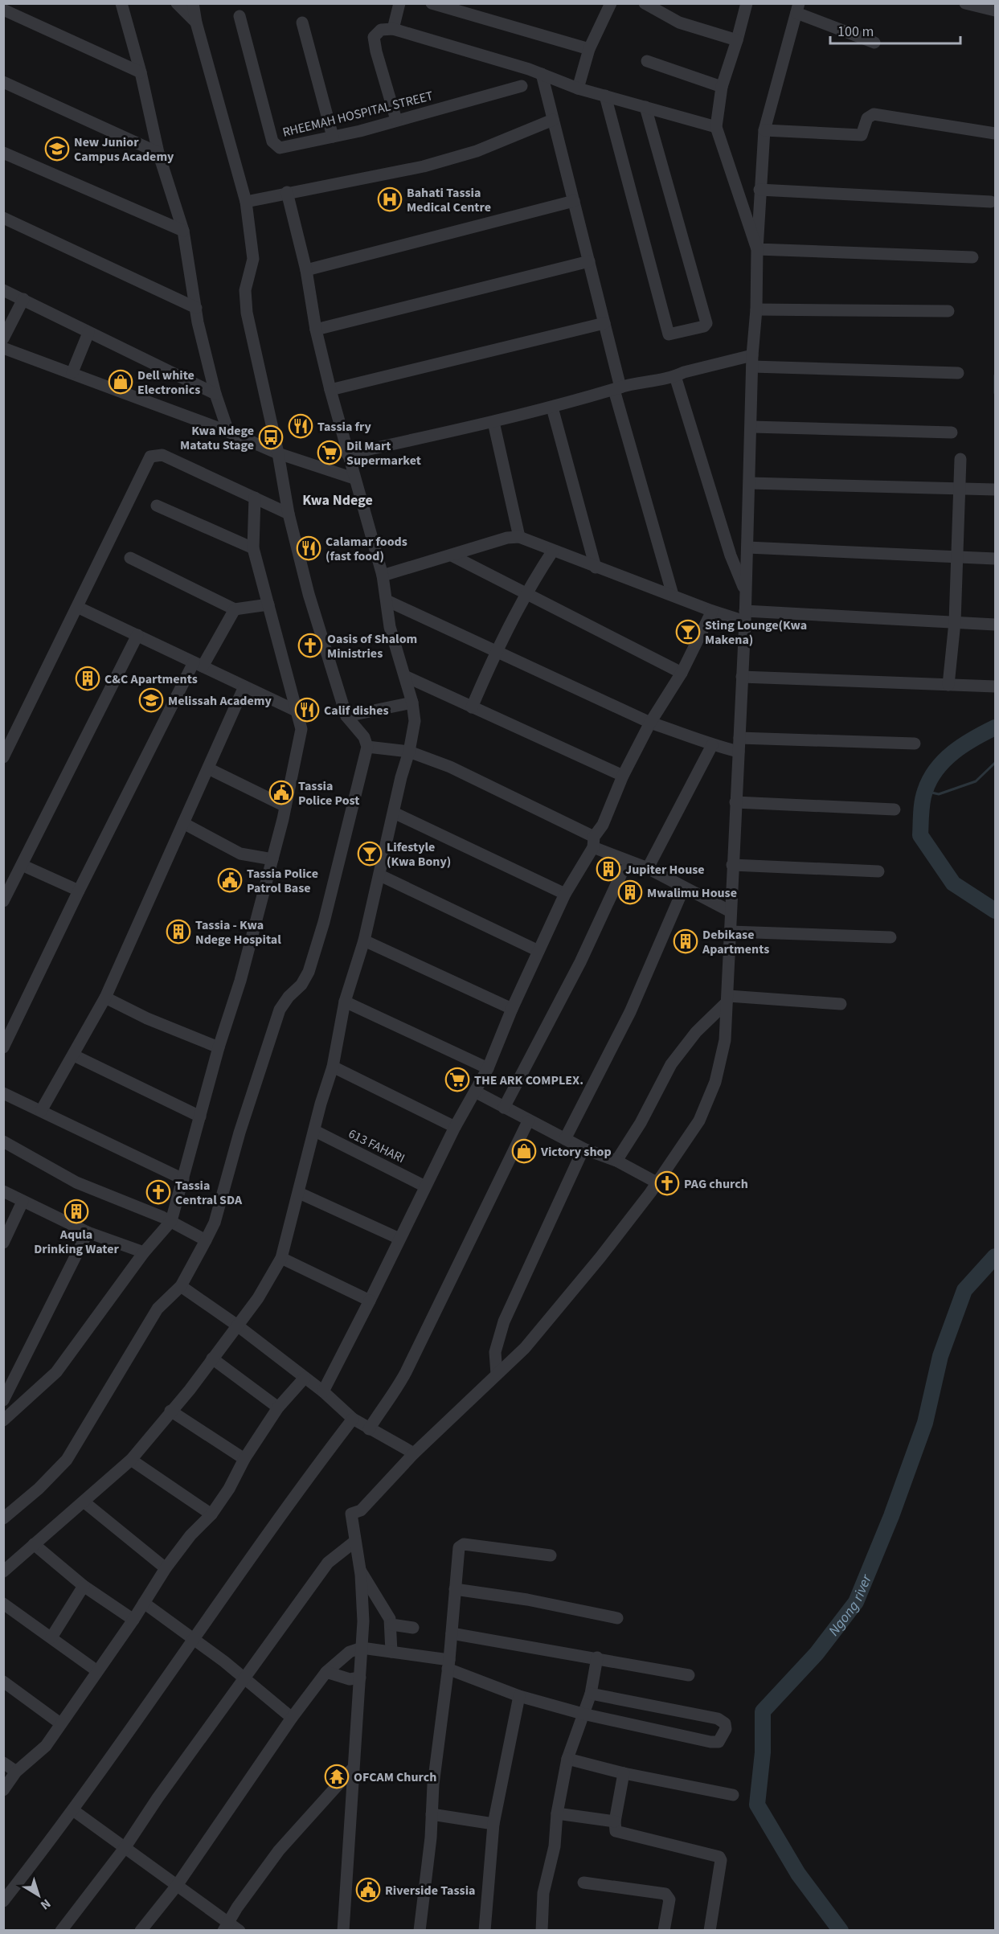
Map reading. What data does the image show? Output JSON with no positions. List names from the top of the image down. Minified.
{"streets":{"street":["RHEEMAH HOSPITAL STREET","613 FAHARI"]},"districts":["Kwa Ndege"],"water":["Ngong river"],"places":{"school or university":["New Junior Campus Academy","Melissah Academy"],"hospital":["Bahati Tassia Medical Centre"],"shop":["Dell white Electronics","Victory shop"],"restaurant":["Tassia fry","Calamar foods (fast food)","Calif dishes"],"bus stop":["Kwa Ndege Matatu Stage"],"supermarket":["Dil Mart Supermarket","THE ARK COMPLEX."],"bar":["Sting Lounge(Kwa Makena)","Lifestyle (Kwa Bony)"],"church":["Oasis of Shalom Ministries","PAG church","Tassia Central SDA"],"building":["C&C Apartments","Jupiter House","Mwalimu House","Tassia - Kwa Ndege Hospital","Debikase Apartments","Aqula Drinking Water"],"public building":["Tassia Police Post","Tassia Police Patrol Base","Riverside Tassia"],"temple":["OFCAM Church"]},"scale_bar":"100 m","north":"bottom right"}
